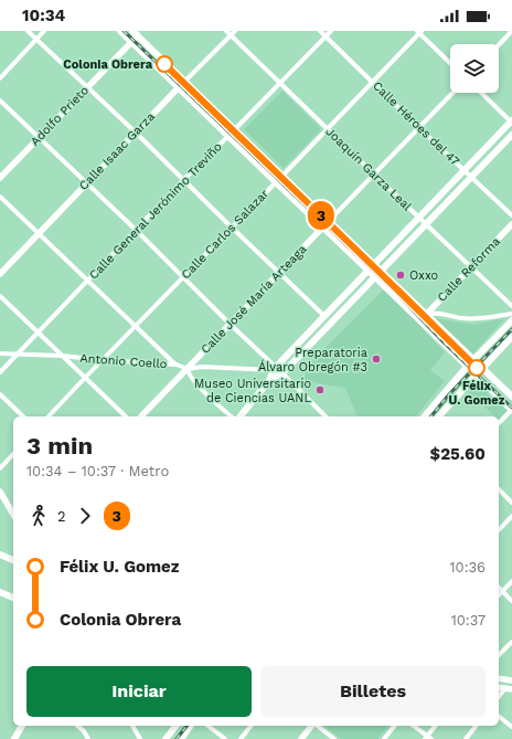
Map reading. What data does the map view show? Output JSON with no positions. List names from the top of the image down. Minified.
{"streets":{"street":["Adolfo Prieto","Calle Héroes del 47","Calle Isaac Garza","Joaquín Garza Leal","Calle General Jerónimo Treviño","Calle Carlos Salazar","Calle Reforma","Calle José María Arteaga","Antonio Coello"]},"crossings":[["Calle Héroes del 47","Calle General Jerónimo Treviño"],["Calle Héroes del 47","Calle Carlos Salazar"],["Calle Héroes del 47","Calle José María Arteaga"],["Calle Isaac Garza","Joaquín Garza Leal"],["Joaquín Garza Leal","Calle General Jerónimo Treviño"],["Joaquín Garza Leal","Calle Carlos Salazar"],["Joaquín Garza Leal","Calle Reforma"],["Joaquín Garza Leal","Calle José María Arteaga"],["Calle General Jerónimo Treviño","Antonio Coello"],["Calle Carlos Salazar","Antonio Coello"],["Calle José María Arteaga","Antonio Coello"]],"places":["Colonia Obrera","Oxxo","Preparatoria Álvaro Obregón #3","Félix U. Gomez","Museo Universitario de Ciencias UANL"],"lines":["metro line 3"],"page":{"status":"10:34","on_map":"3","heading":["3 min","10:34 – 10:37 · Metro","$25.60"],"legs":["2","3"],"list":[{"name":"Félix U. Gomez","value":"10:36"},{"name":"Colonia Obrera","value":"10:37"}],"buttons":["Iniciar","Billetes"]}}
